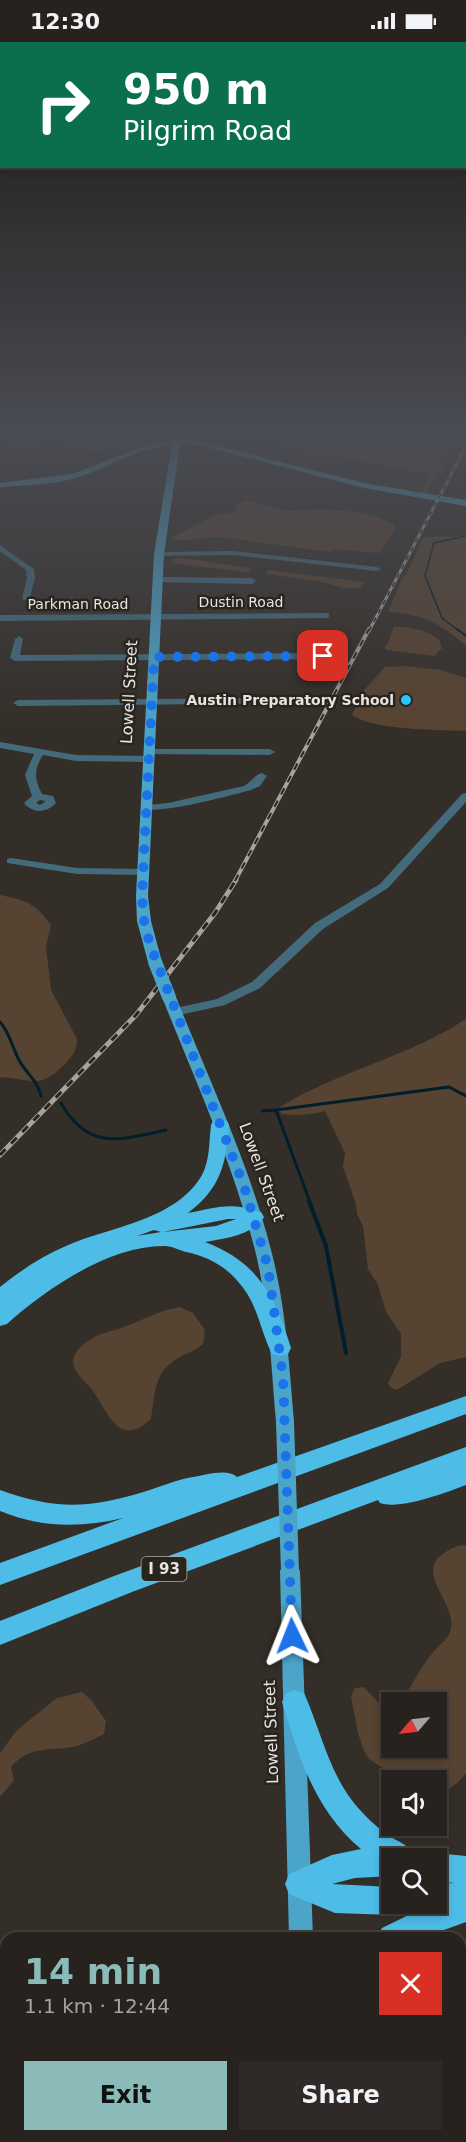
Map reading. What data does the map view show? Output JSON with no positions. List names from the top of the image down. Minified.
{"streets":{"highway":["I 93"],"main road":["Lowell Street"],"street":["Dustin Road","Parkman Road"]},"crossings":[["Dustin Road","Parkman Road"],["Dustin Road","Lowell Street"],["Parkman Road","Lowell Street"]],"places":["Austin Preparatory School"],"north":"bottom left","page":{"status":"12:30","turn":["950 m","Pilgrim Road"],"heading":["14 min","1.1 km · 12:44"],"buttons":["Exit","Share"]}}
